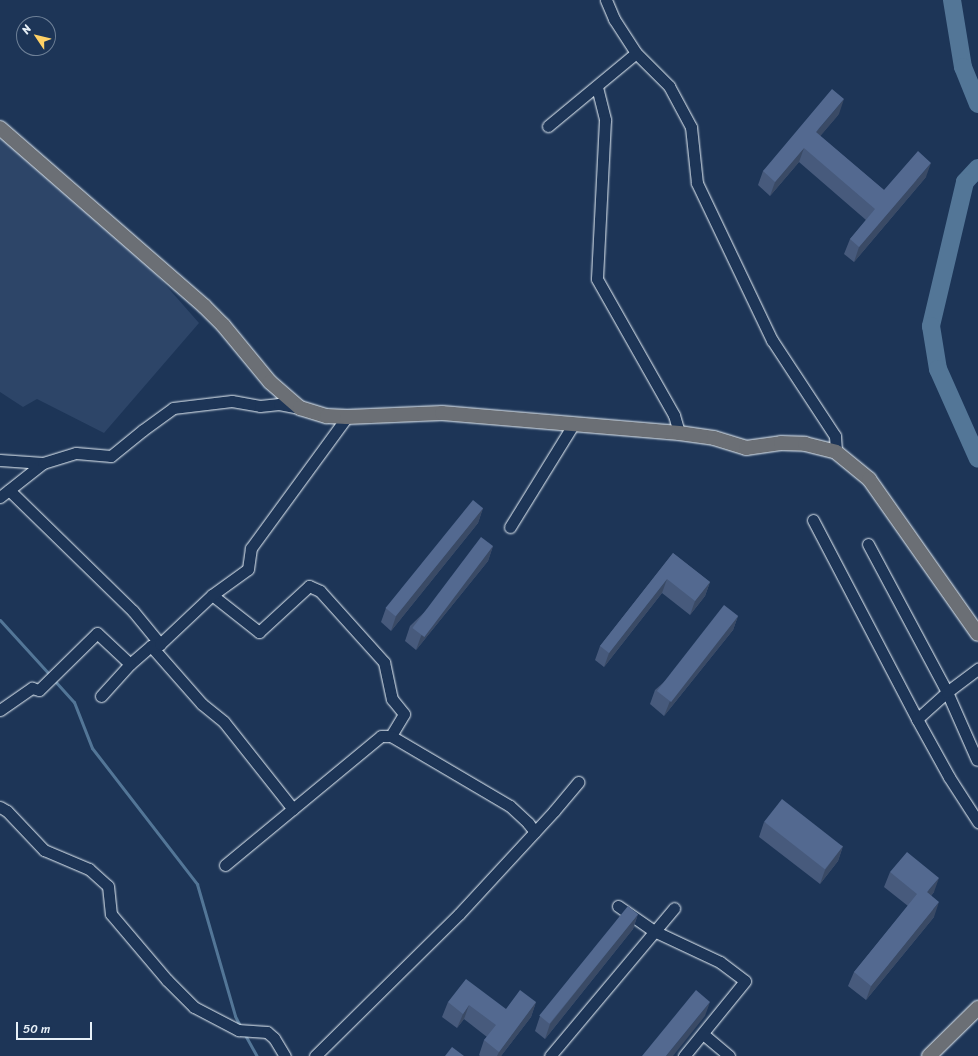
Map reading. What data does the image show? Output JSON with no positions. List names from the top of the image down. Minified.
{"scale_bar":"50 m","north":"top left"}
